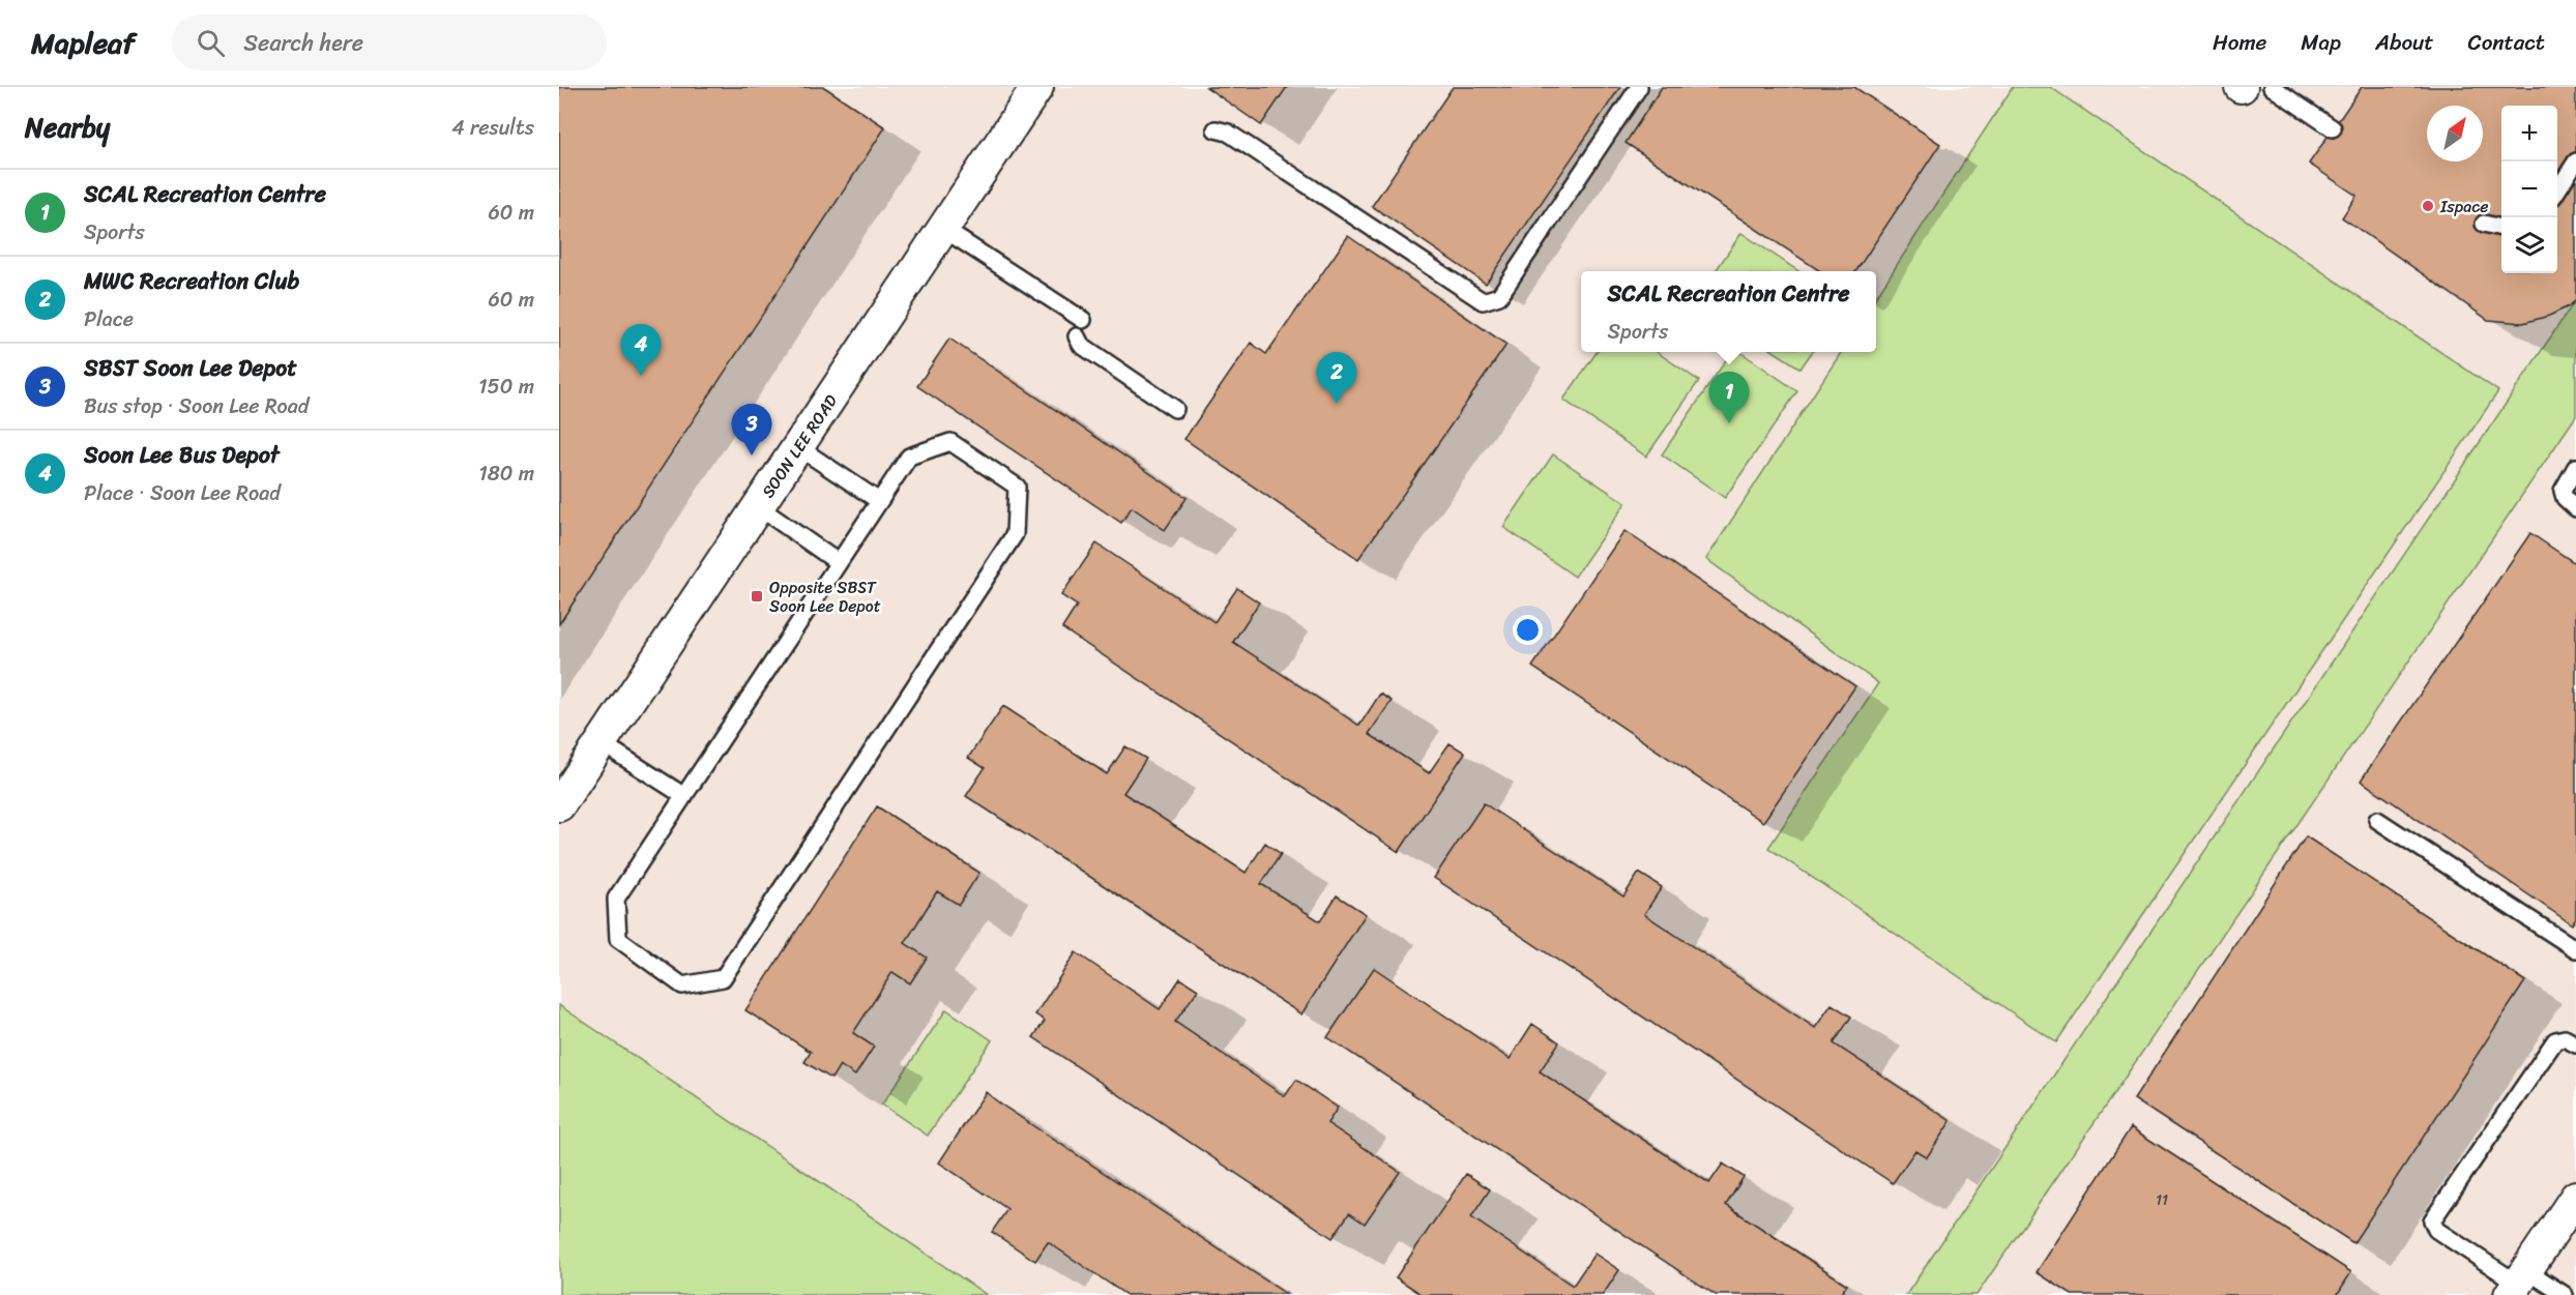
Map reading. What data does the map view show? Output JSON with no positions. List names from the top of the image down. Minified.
{"streets":{"street":["SOON LEE ROAD"]},"places":{"other":["Ispace"],"transit":["Opposite SBST Soon Lee Depot"]},"house_numbers":["11"],"north":"top right","page":{"header":"Mapleaf","search":"Search here","nav":["Home","Map","About","Contact"],"heading":["Nearby","4 results"],"map_buttons":["+","−"],"list":[{"mark":"1","name":"SCAL Recreation Centre","note":"Sports","value":"60 m"},{"mark":"2","name":"MWC Recreation Club","note":"Place","value":"60 m"},{"mark":"3","name":"SBST Soon Lee Depot","note":"Bus stop · Soon Lee Road","value":"150 m"},{"mark":"4","name":"Soon Lee Bus Depot","note":"Place · Soon Lee Road","value":"180 m"}],"popup":["SCAL Recreation Centre","Sports"],"pins":["4","2","1","3"]}}
